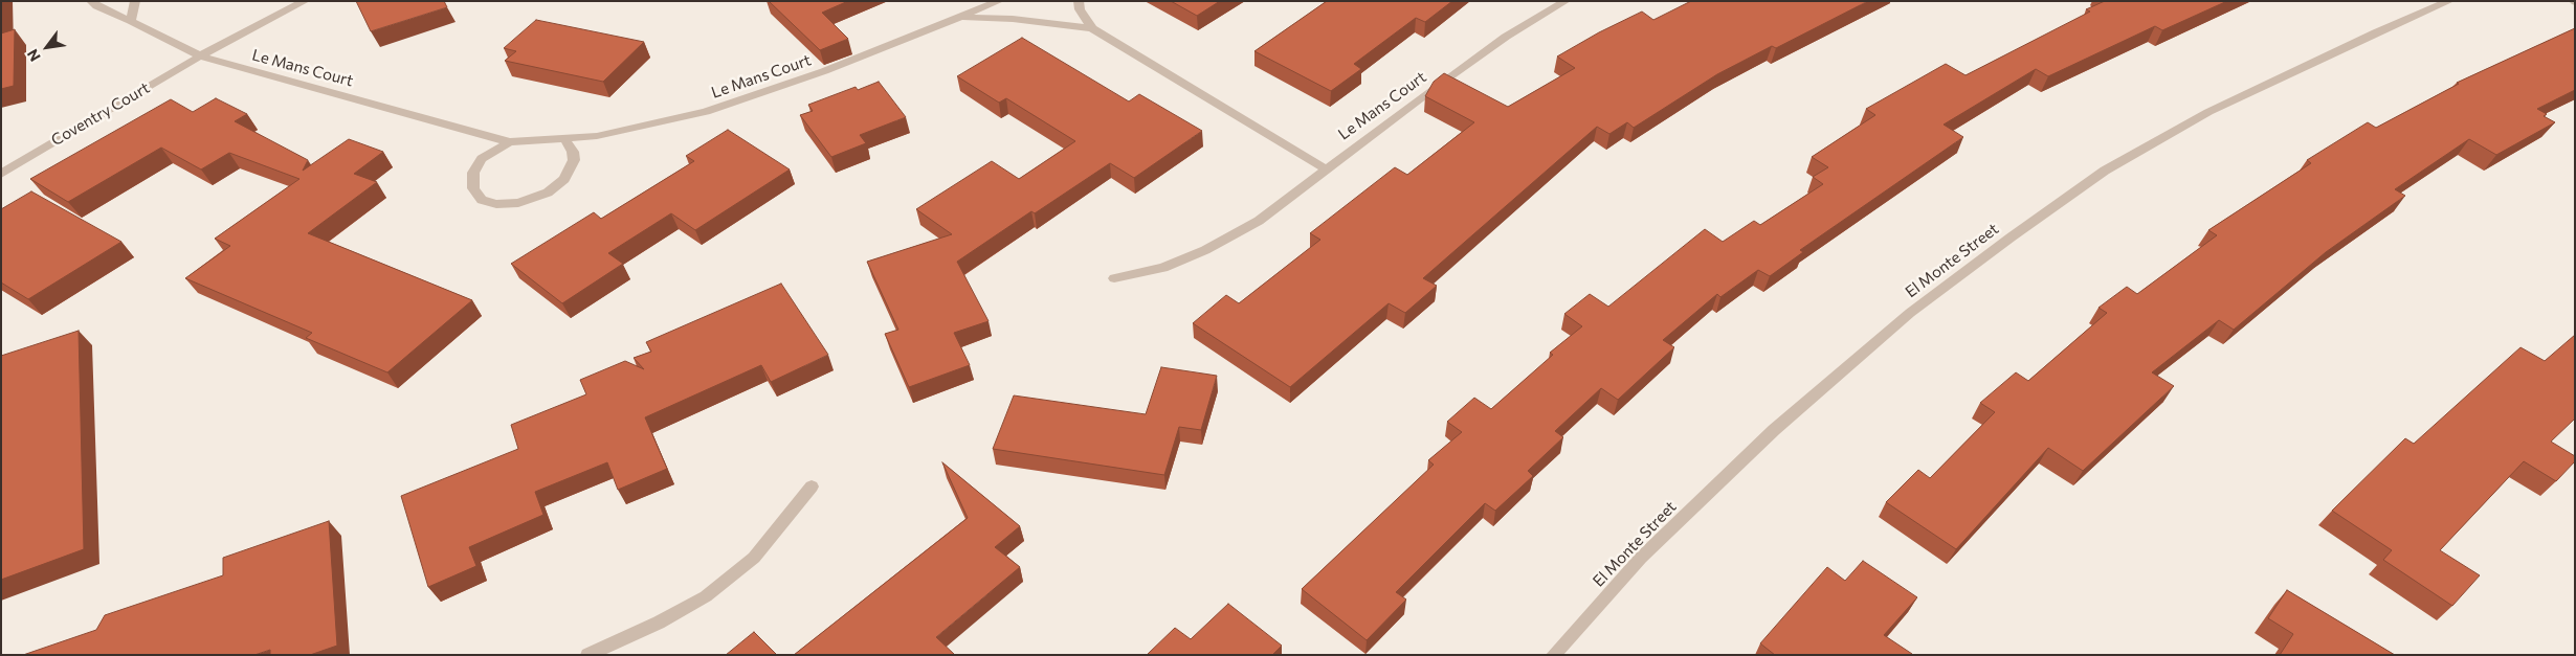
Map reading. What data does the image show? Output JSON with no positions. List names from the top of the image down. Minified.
{"streets":{"street":["Le Mans Court","Coventry Court","El Monte Street"]},"crossings":[["Le Mans Court","Coventry Court"]],"north":"bottom left"}
